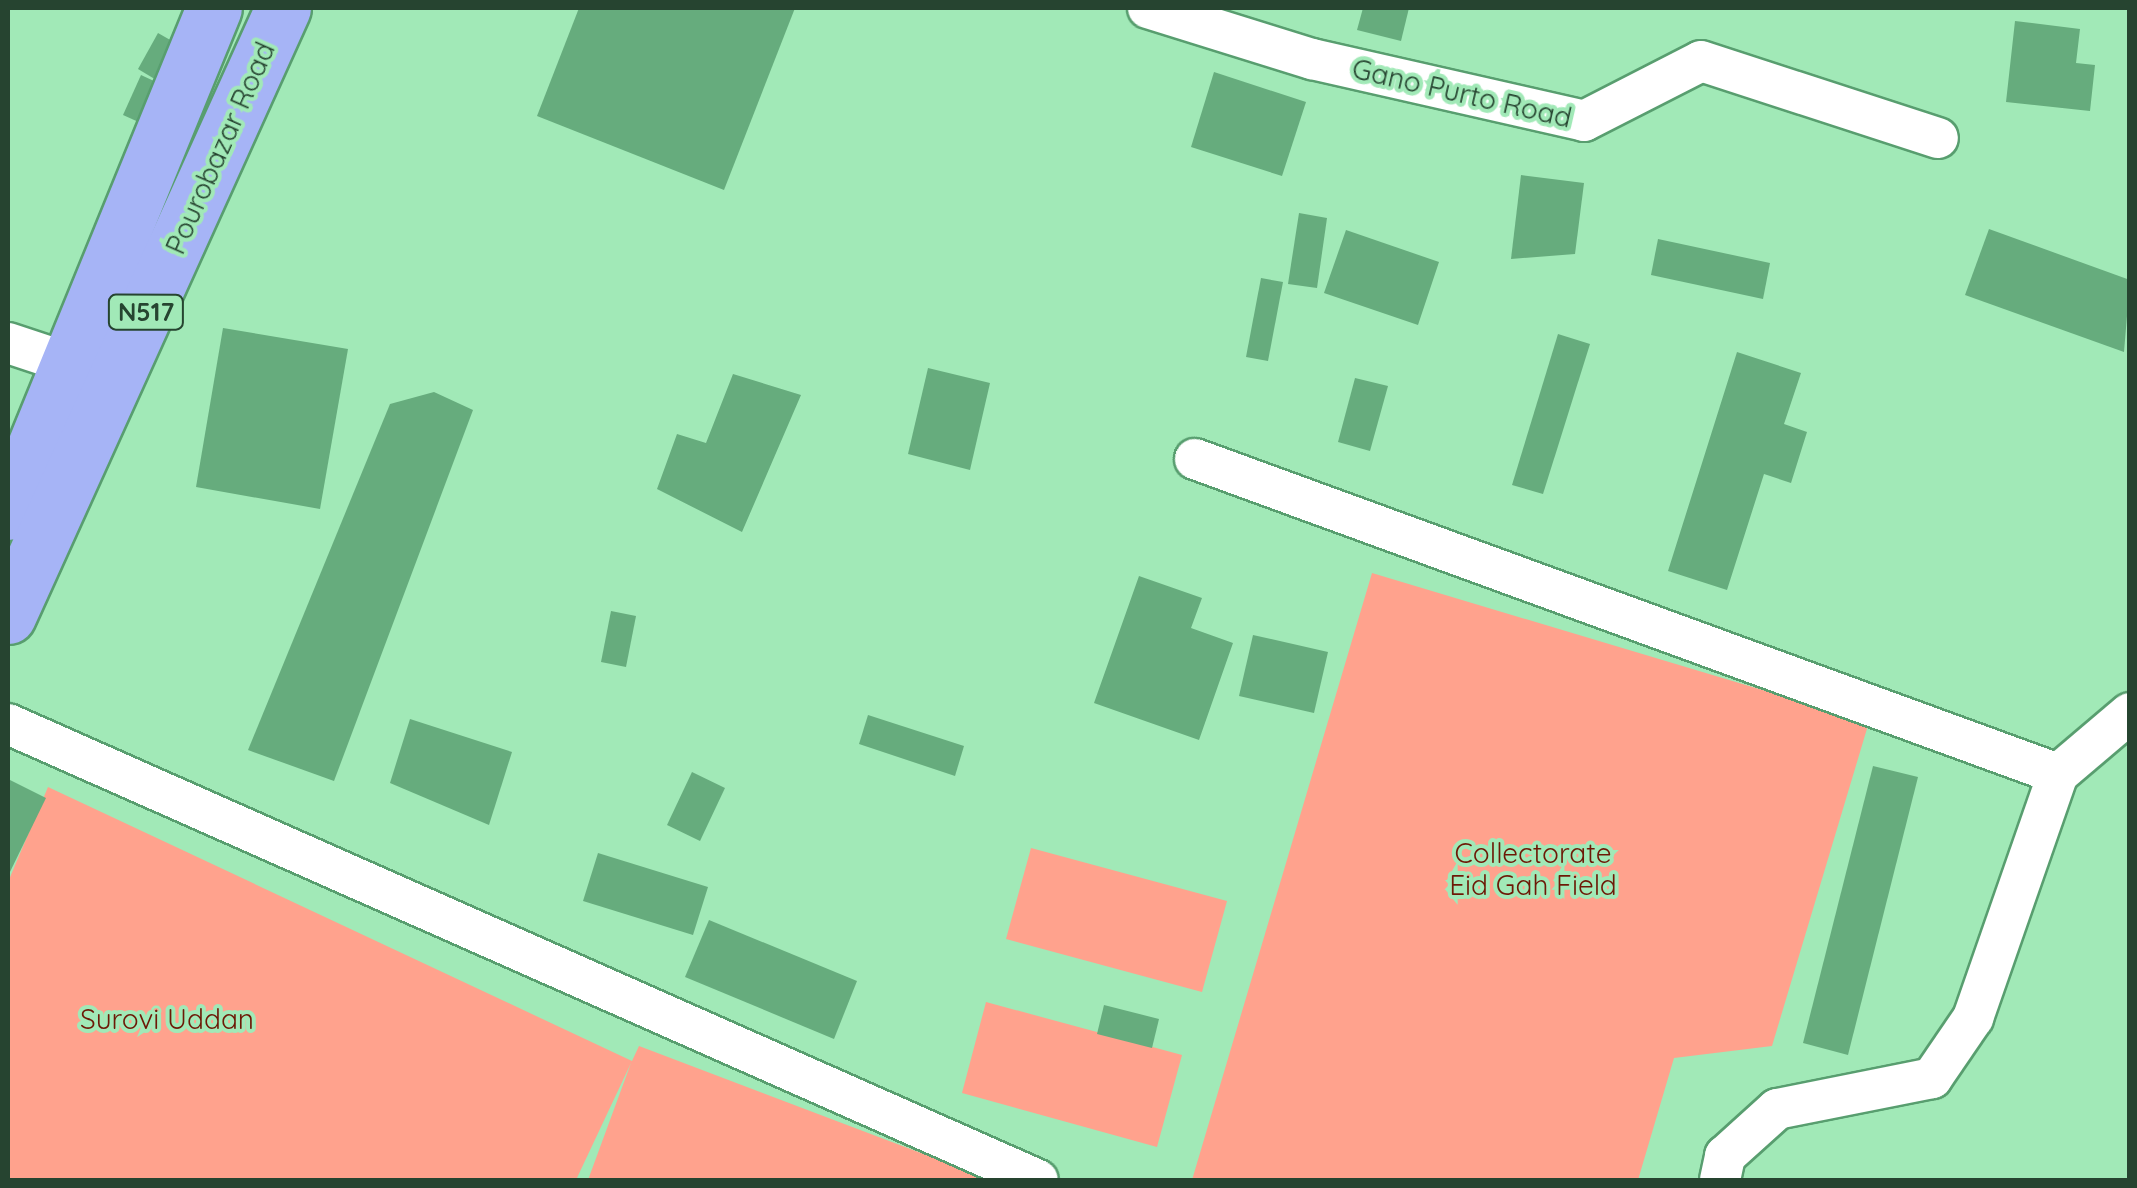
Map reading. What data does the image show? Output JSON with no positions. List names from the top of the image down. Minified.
{"streets":{"highway":["Pourobazar Road","N517"],"street":["Gano Purto Road"]},"parks":["Collectorate Eid Gah Field","Surovi Uddan"]}
